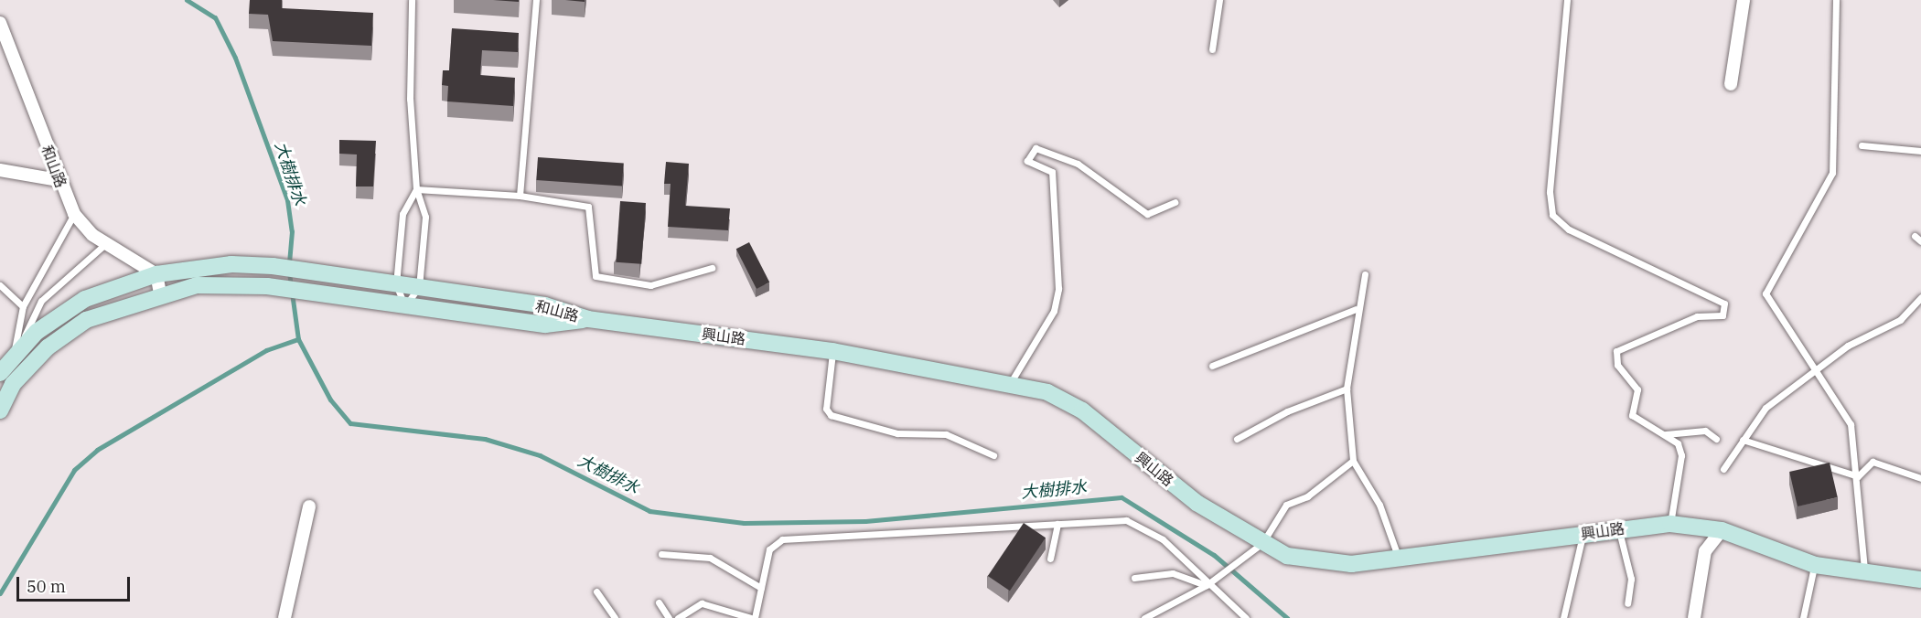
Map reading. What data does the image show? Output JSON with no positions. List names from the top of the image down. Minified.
{"streets":{"main road":["和山路","興山路"]},"crossings":[["和山路","興山路"]],"water":["大樹排水"],"scale_bar":"50 m"}
